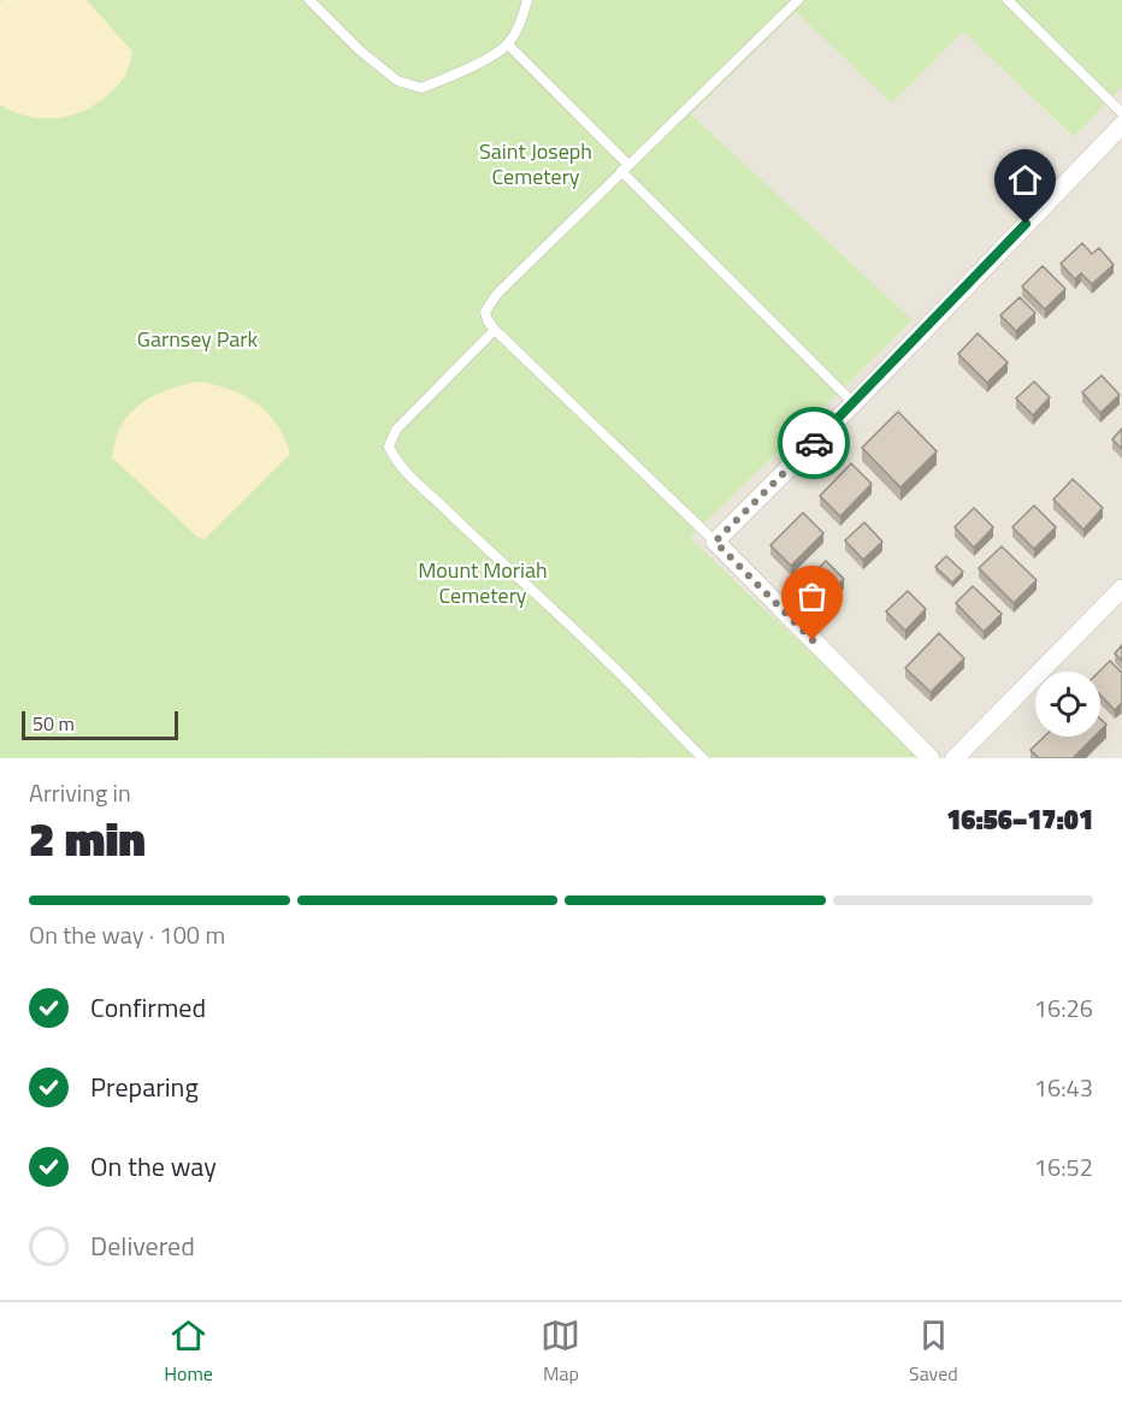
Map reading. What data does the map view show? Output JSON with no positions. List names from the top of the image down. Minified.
{"parks":["Saint Joseph Cemetery","Garnsey Park","Mount Moriah Cemetery"],"scale_bar":"50 m","page":{"scale":"50 m","heading":["2 min","Arriving in","16:56–17:01"],"bar":"On the way · 100 m","list":[["Confirmed","16:26"],["Preparing","16:43"],["On the way","16:52"],"Delivered"],"tabs":["Home","Map","Saved"]}}
